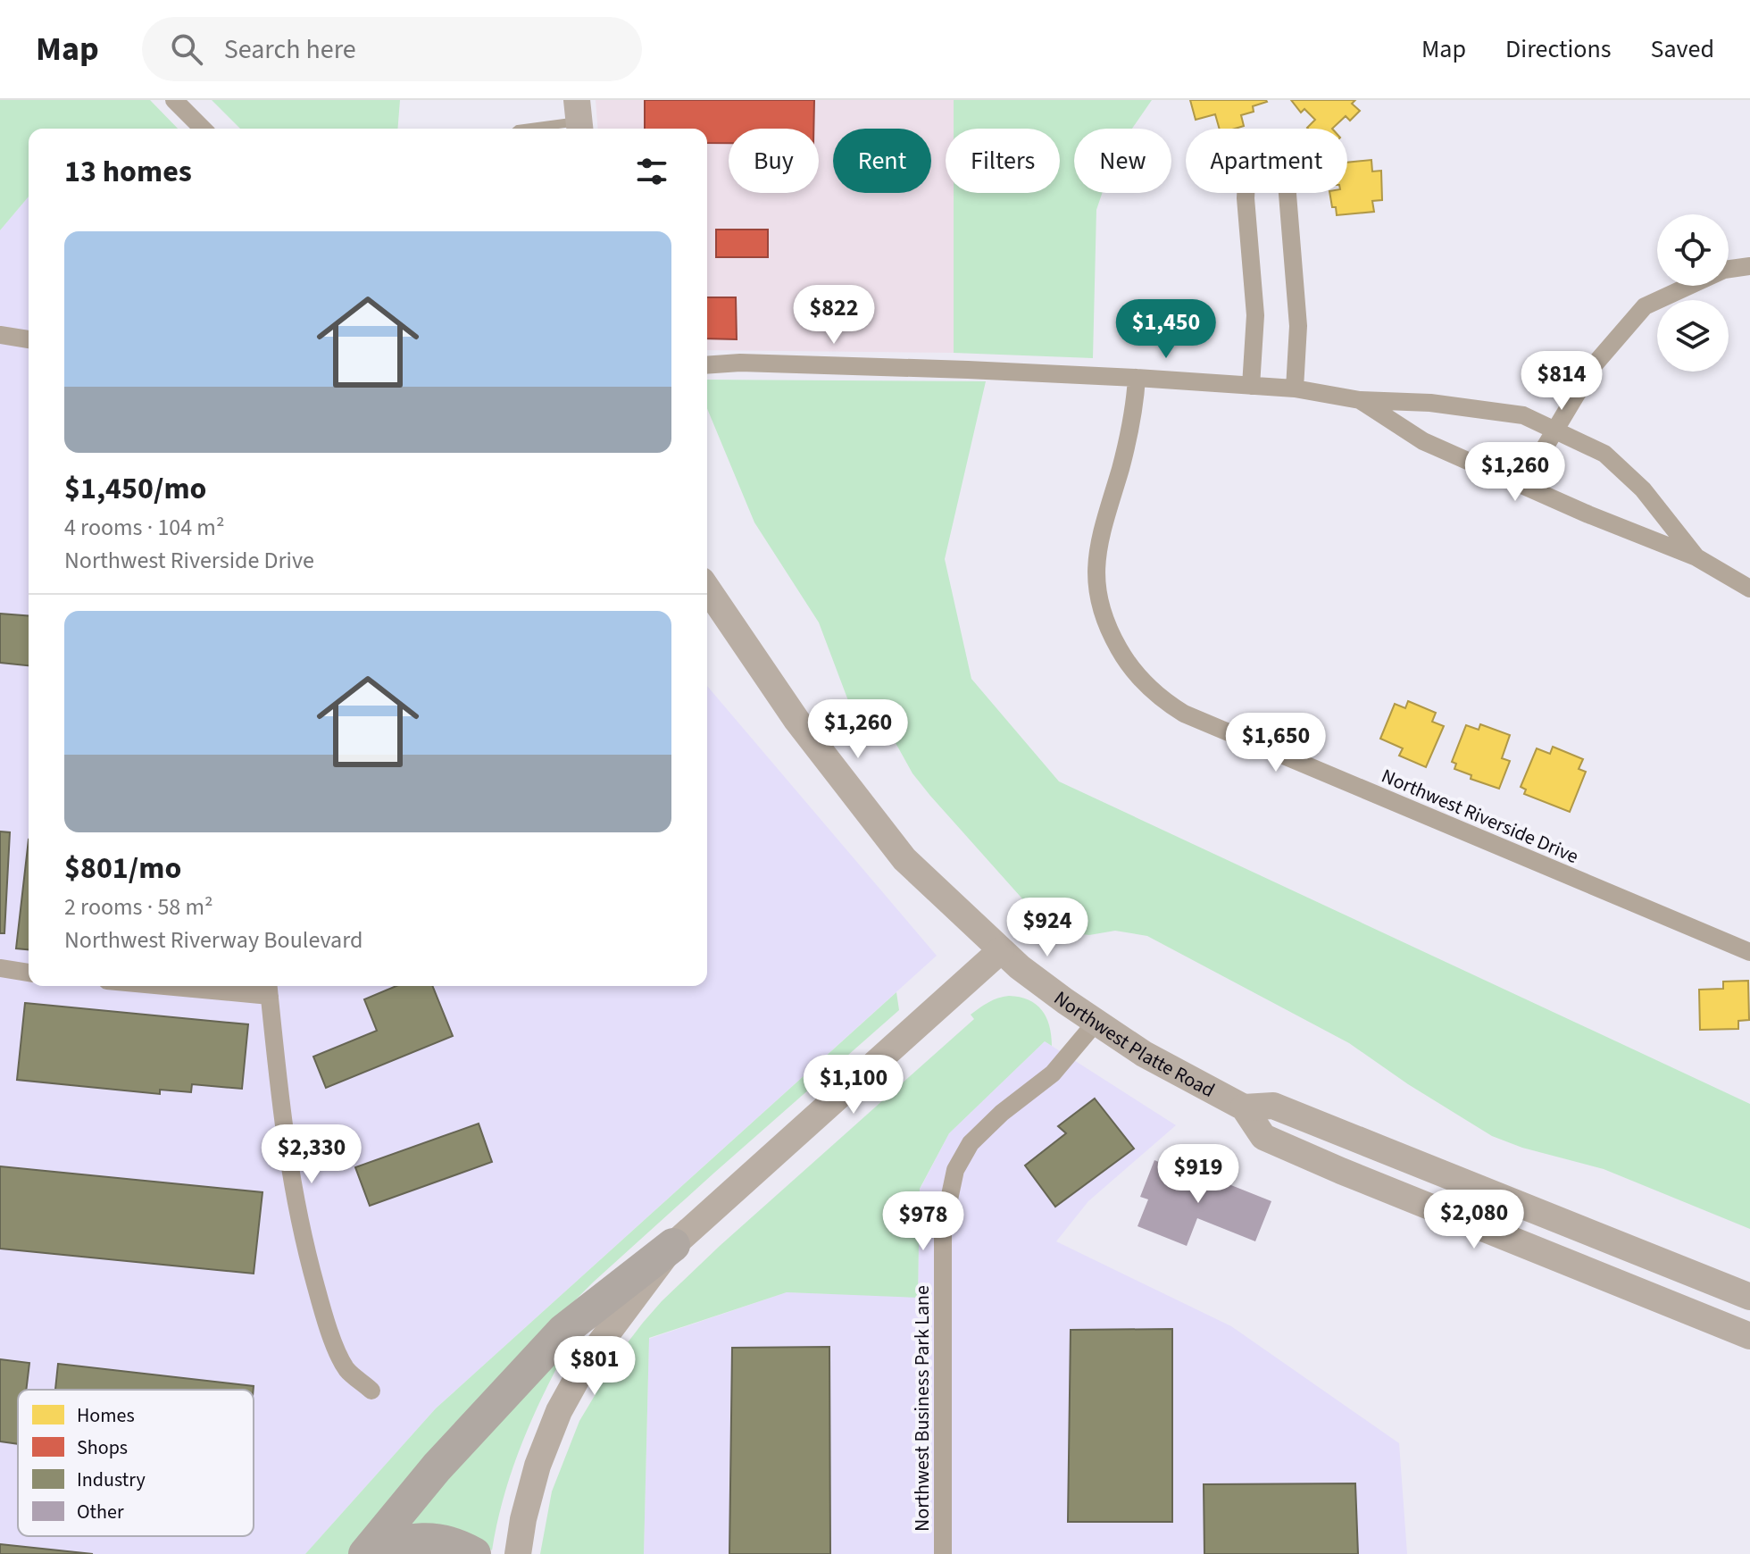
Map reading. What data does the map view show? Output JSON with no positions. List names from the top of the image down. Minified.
{"streets":{"main road":["Northwest Platte Road"],"street":["Northwest Riverside Drive","Northwest Business Park Lane"]},"crossings":[["Northwest Platte Road","Northwest Business Park Lane"]],"legend":["Homes","Shops","Industry","Other"],"page":{"header":"Map","search":"Search here","nav":["Map","Directions","Saved"],"chip":["Buy","Rent","Filters","New","Apartment"],"heading":"13 homes","list":[{"name":"$1,450/mo","note":"4 rooms · 104 m² · Northwest Riverside Drive"},{"name":"$801/mo","note":"2 rooms · 58 m² · Northwest Riverway Boulevard"}],"price":["$822","$1,450","$814","$1,260","$1,260","$1,650","$924","$1,100","$2,330","$919","$2,080","$978","$801"]}}
